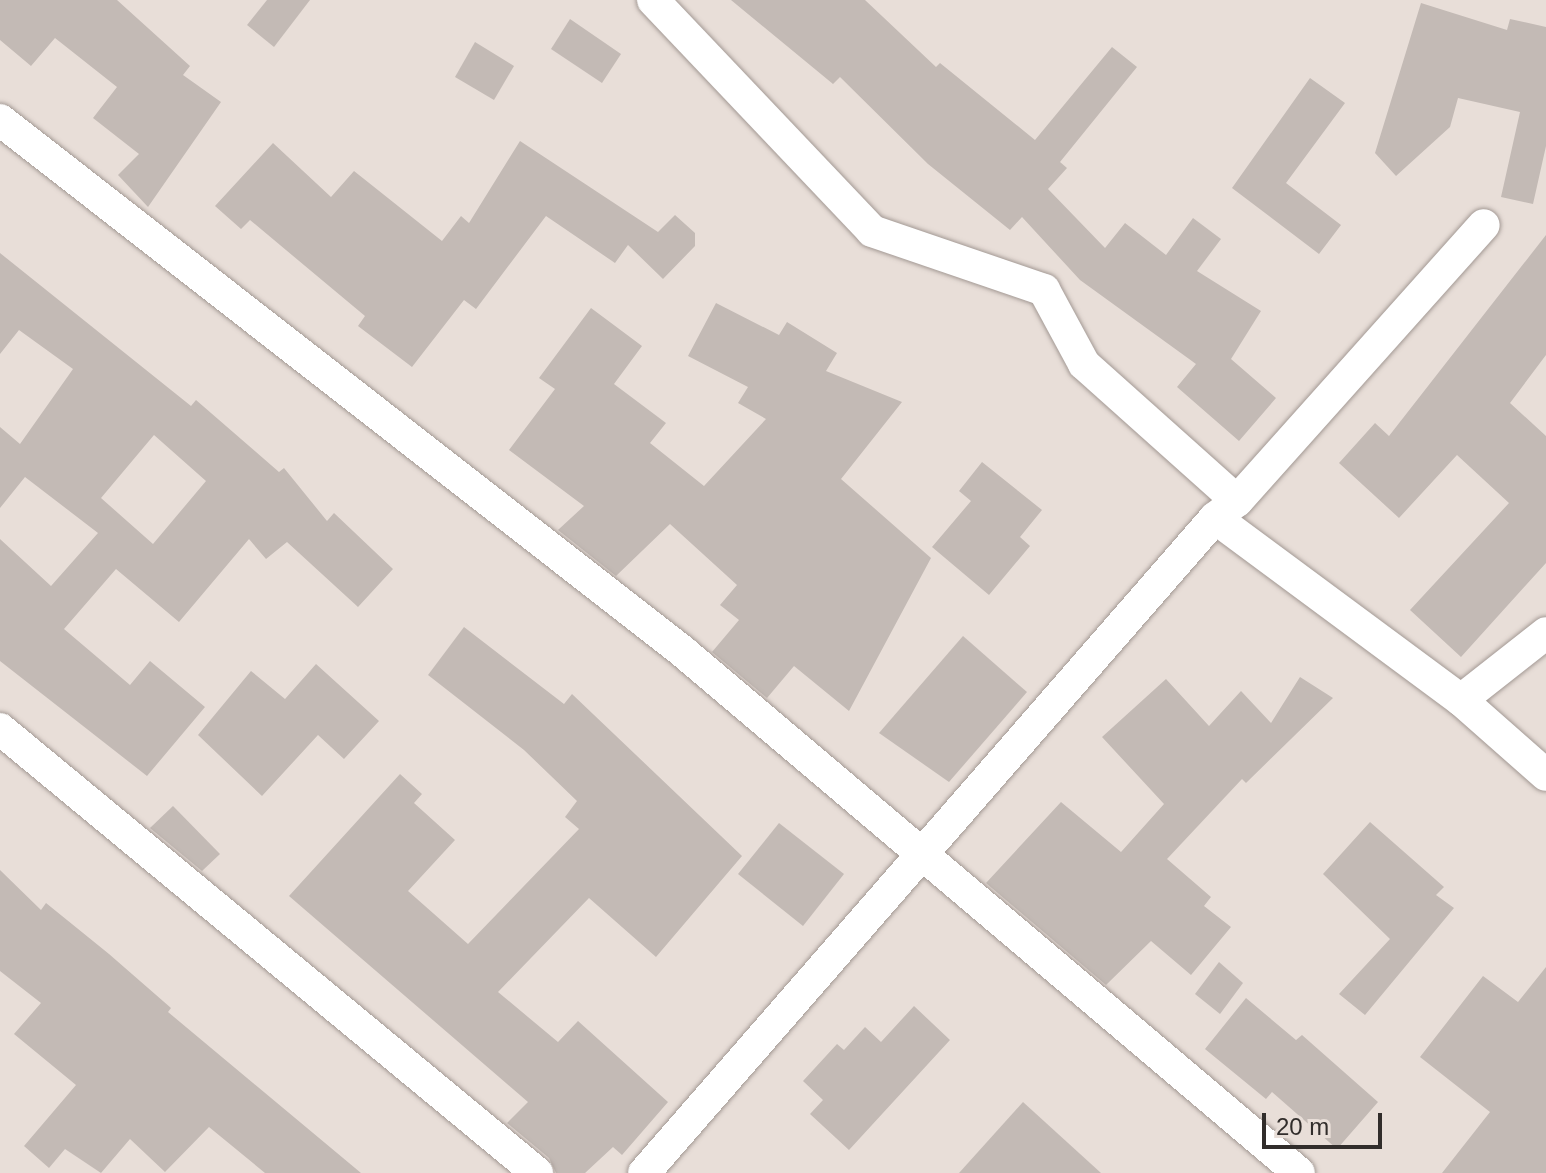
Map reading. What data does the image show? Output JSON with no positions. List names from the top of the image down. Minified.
{"scale_bar":"20 m"}
